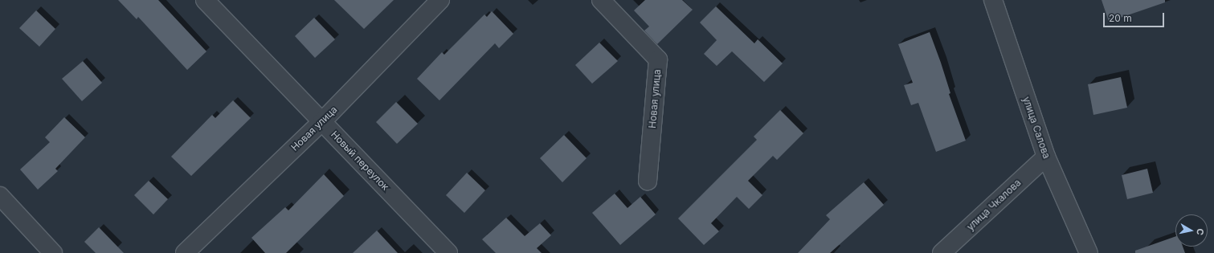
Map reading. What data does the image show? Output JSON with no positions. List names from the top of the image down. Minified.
{"streets":{"street":["Новая улица","улица Салова","Новый переулок","улица Чкалова"]},"crossings":[["Новая улица","Новый переулок"],["улица Салова","улица Чкалова"]],"scale_bar":"20 m","north":"right"}
